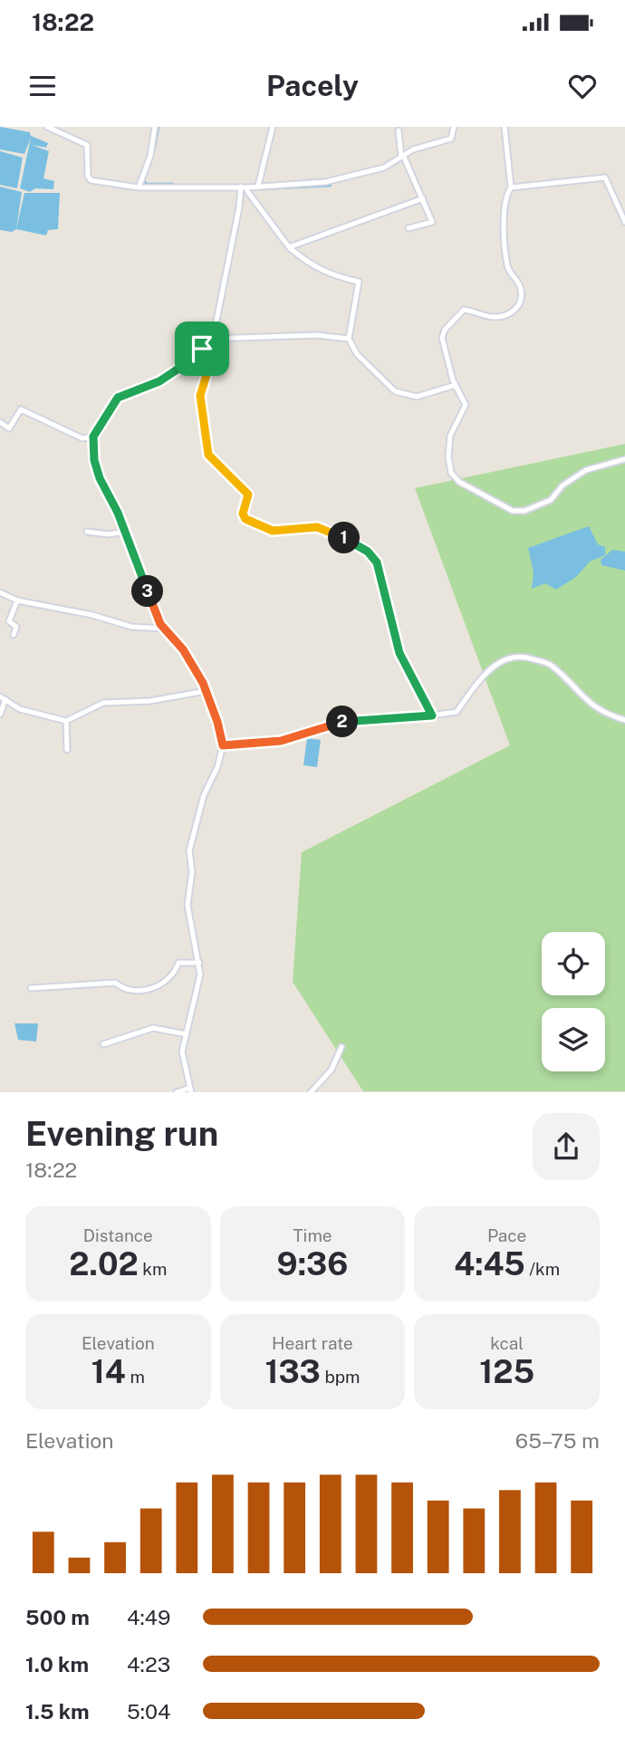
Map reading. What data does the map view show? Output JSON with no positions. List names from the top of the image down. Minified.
{"page":{"status":"18:22","header":"Pacely","pins":["1","3","2"],"heading":["Evening run","18:22"],"stats":[["Distance","2.02 km"],["Time","9:36"],["Pace","4:45 /km"],["Elevation","14 m"],["Heart rate","133 bpm"],["kcal","125"]],"chart":["Elevation","65–75 m"],"list":[{"name":"500 m","note":"4:49"},{"name":"1.0 km","note":"4:23"},{"name":"1.5 km","note":"5:04"}]}}
